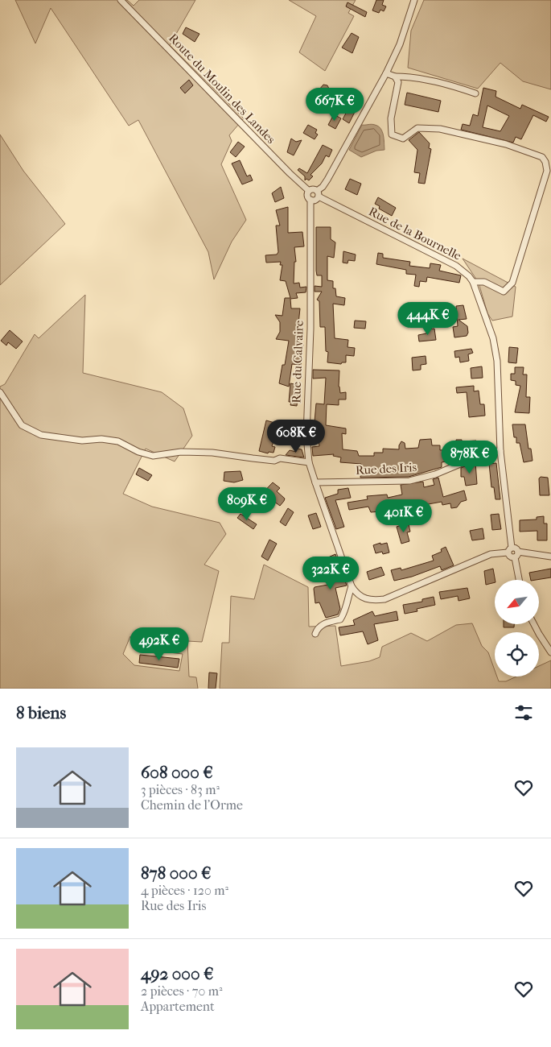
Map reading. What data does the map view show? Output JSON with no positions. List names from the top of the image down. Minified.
{"streets":{"street":["Route du Moulin des Landes","Rue de la Bournelle","Rue du Calvaire","Rue des Iris"]},"crossings":[["Route du Moulin des Landes","Rue de la Bournelle"],["Route du Moulin des Landes","Rue du Calvaire"],["Rue de la Bournelle","Rue du Calvaire"],["Rue de la Bournelle","Rue des Iris"],["Rue du Calvaire","Rue des Iris"]],"north":"bottom left","page":{"price":["667K €","444K €","608K €","878K €","809K €","401K €","322K €","492K €"],"heading":"8 biens","list":[{"name":"608 000 €","note":"3 pièces · 83 m² · Chemin de l'Orme"},{"name":"878 000 €","note":"4 pièces · 120 m² · Rue des Iris"},{"name":"492 000 €","note":"2 pièces · 70 m² · Appartement"}]}}
